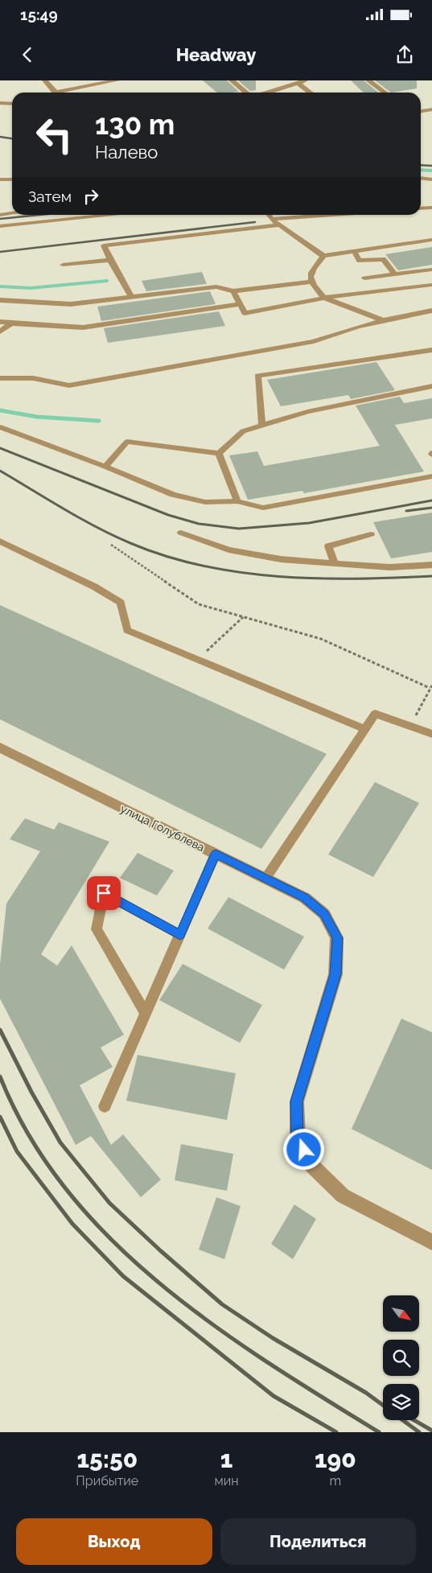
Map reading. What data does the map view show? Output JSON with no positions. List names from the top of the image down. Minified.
{"streets":{"street":["улица Голублева"]},"north":"bottom right","page":{"status":"15:49","header":"Headway","turn":["130 m","Налево"],"then":"Затем","eta":["15:50","Прибытие","1","мин","190","m"],"buttons":["Выход","Поделиться"]}}
